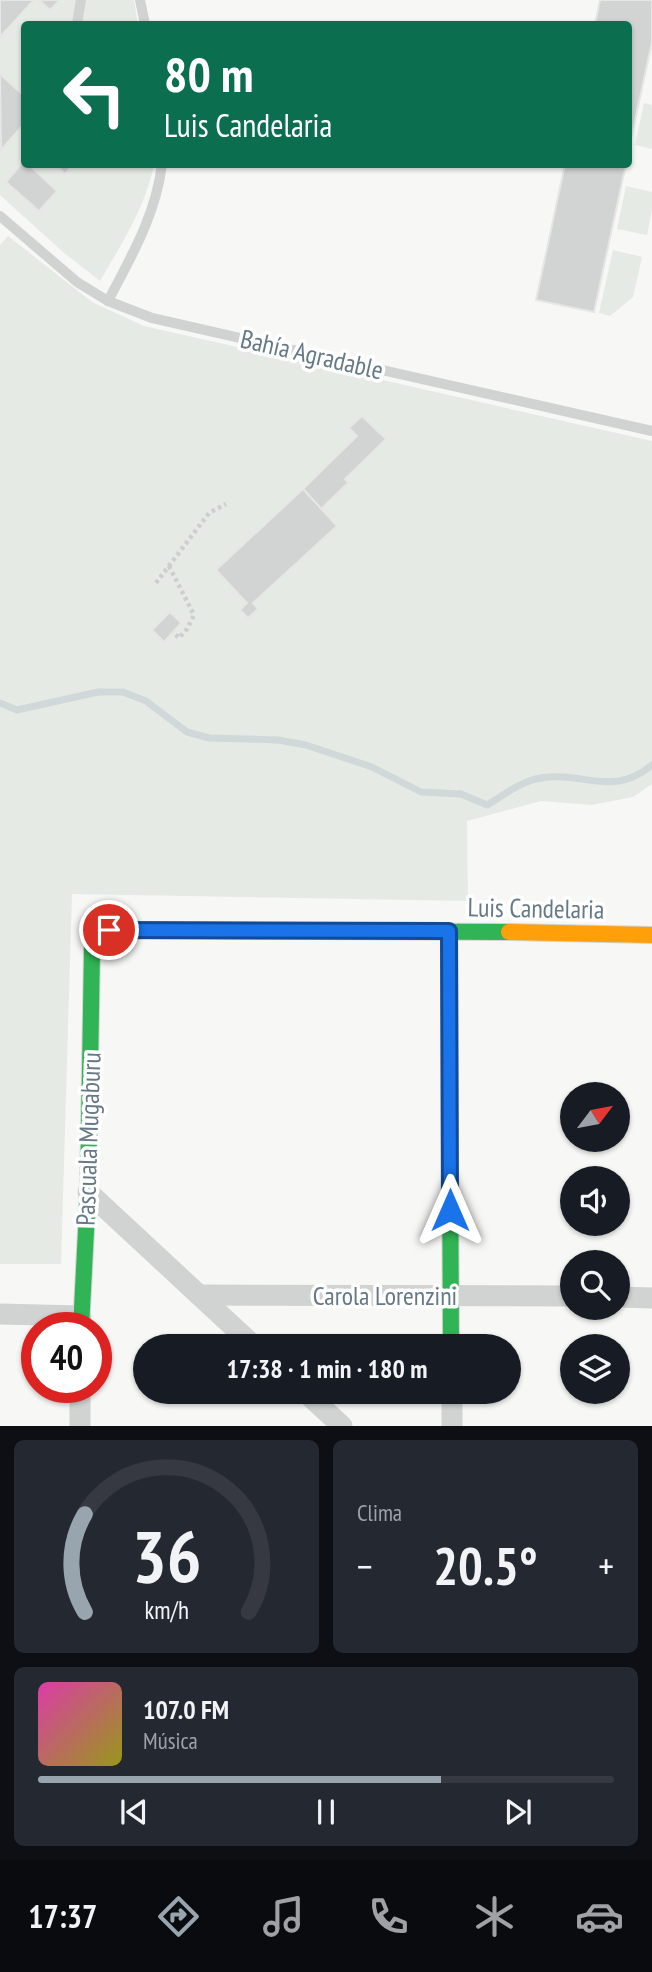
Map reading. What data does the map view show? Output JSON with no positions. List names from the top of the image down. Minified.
{"streets":{"street":["Luis Candelaria","Pascuala Mugaburu","Carola Lorenzini"],"lane":["Bahía Agradable"]},"crossings":[["Luis Candelaria","Pascuala Mugaburu"]],"north":"top right","page":{"turn":["80 m","Luis Candelaria"],"limit":"40","trip":"17:38 · 1 min · 180 m","tile":"Clima","heat":["−","20.5°","+"],"song":["107.0 FM","Música"],"tabs":"17:37","gauge":["36","km/h"]}}
